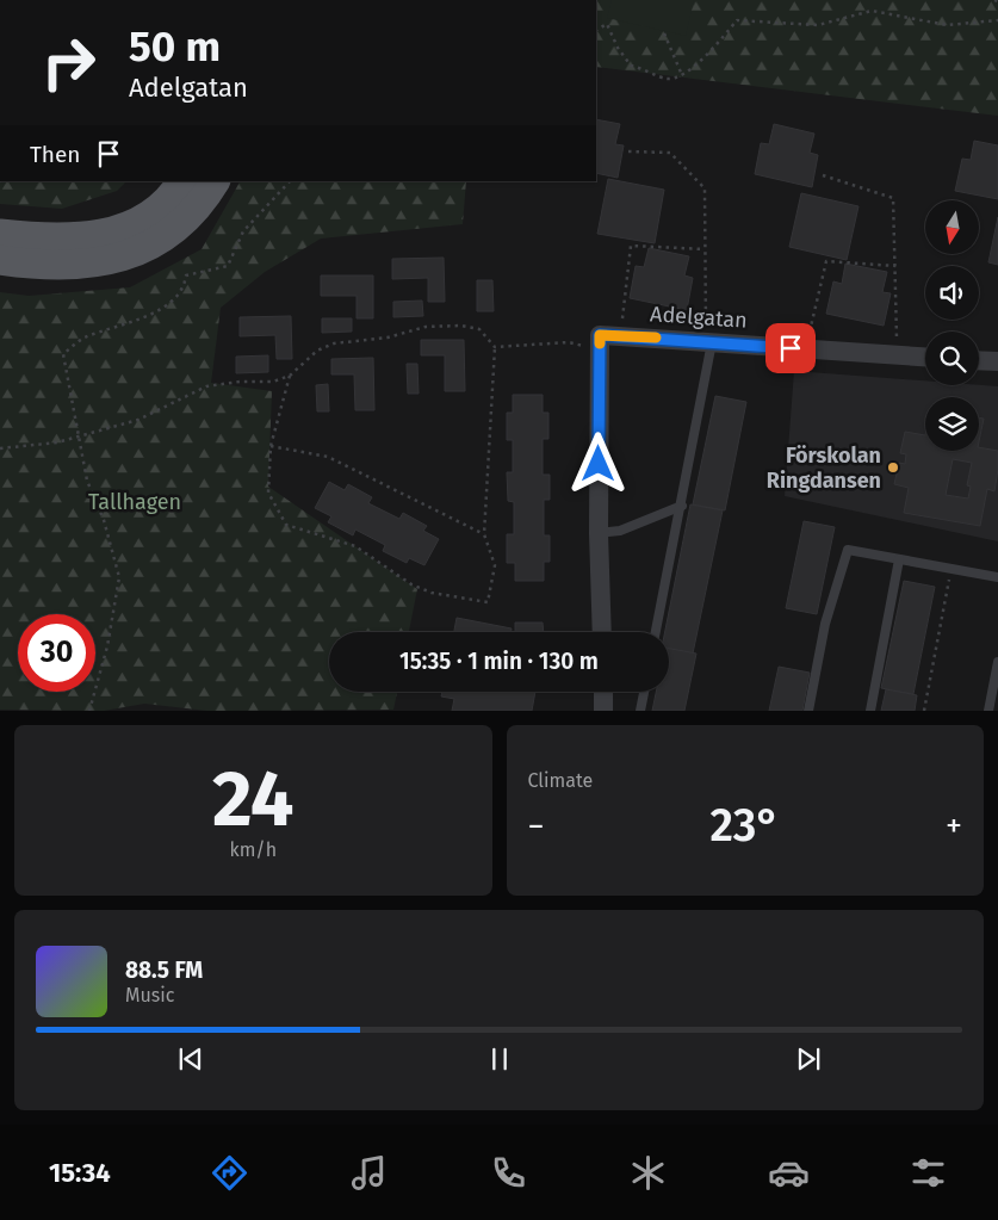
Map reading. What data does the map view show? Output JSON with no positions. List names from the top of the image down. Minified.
{"streets":{"street":["Adelgatan"]},"parks":["Tallhagen"],"places":["Förskolan Ringdansen"],"north":"bottom","page":{"turn":["50 m","Adelgatan"],"then":"Then","limit":"30","trip":"15:35 · 1 min · 130 m","tile":[["24","km/h"],"Climate"],"heat":["−","23°","+"],"song":["88.5 FM","Music"],"tabs":"15:34"}}
